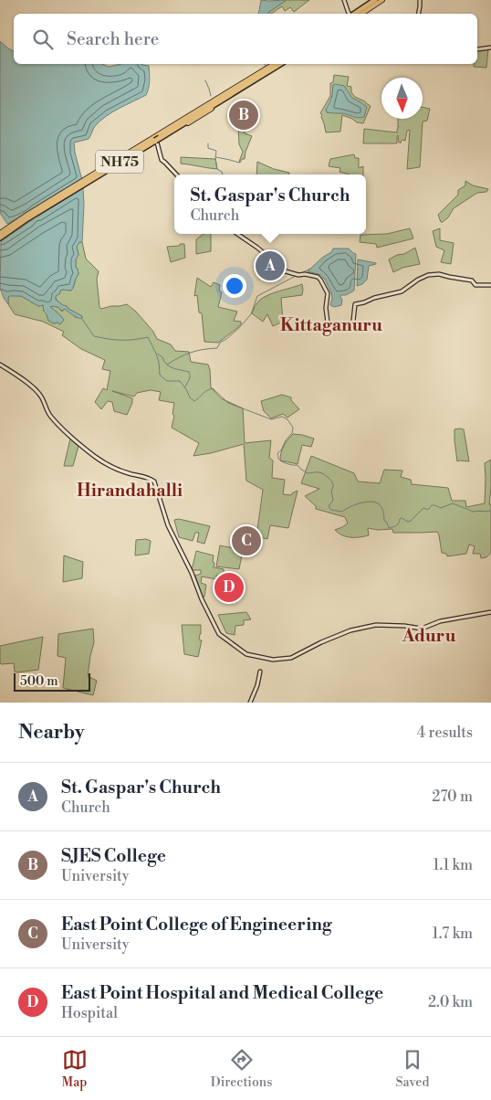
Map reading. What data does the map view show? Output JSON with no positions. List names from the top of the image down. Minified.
{"streets":{"highway":["NH75"]},"districts":["Kittaganuru","Hirandahalli","Aduru"],"scale_bar":"500 m","north":"bottom","page":{"search":"Search here","pins":["B","A","C","D"],"popup":["St. Gaspar's Church","Church"],"scale":"500 m","heading":["Nearby","4 results"],"list":[{"mark":"A","name":"St. Gaspar's Church","note":"Church","value":"270 m"},{"mark":"B","name":"SJES College","note":"University","value":"1.1 km"},{"mark":"C","name":"East Point College of Engineering","note":"University","value":"1.7 km"},{"mark":"D","name":"East Point Hospital and Medical College","note":"Hospital","value":"2.0 km"}],"nav":["Map","Directions","Saved"]}}
